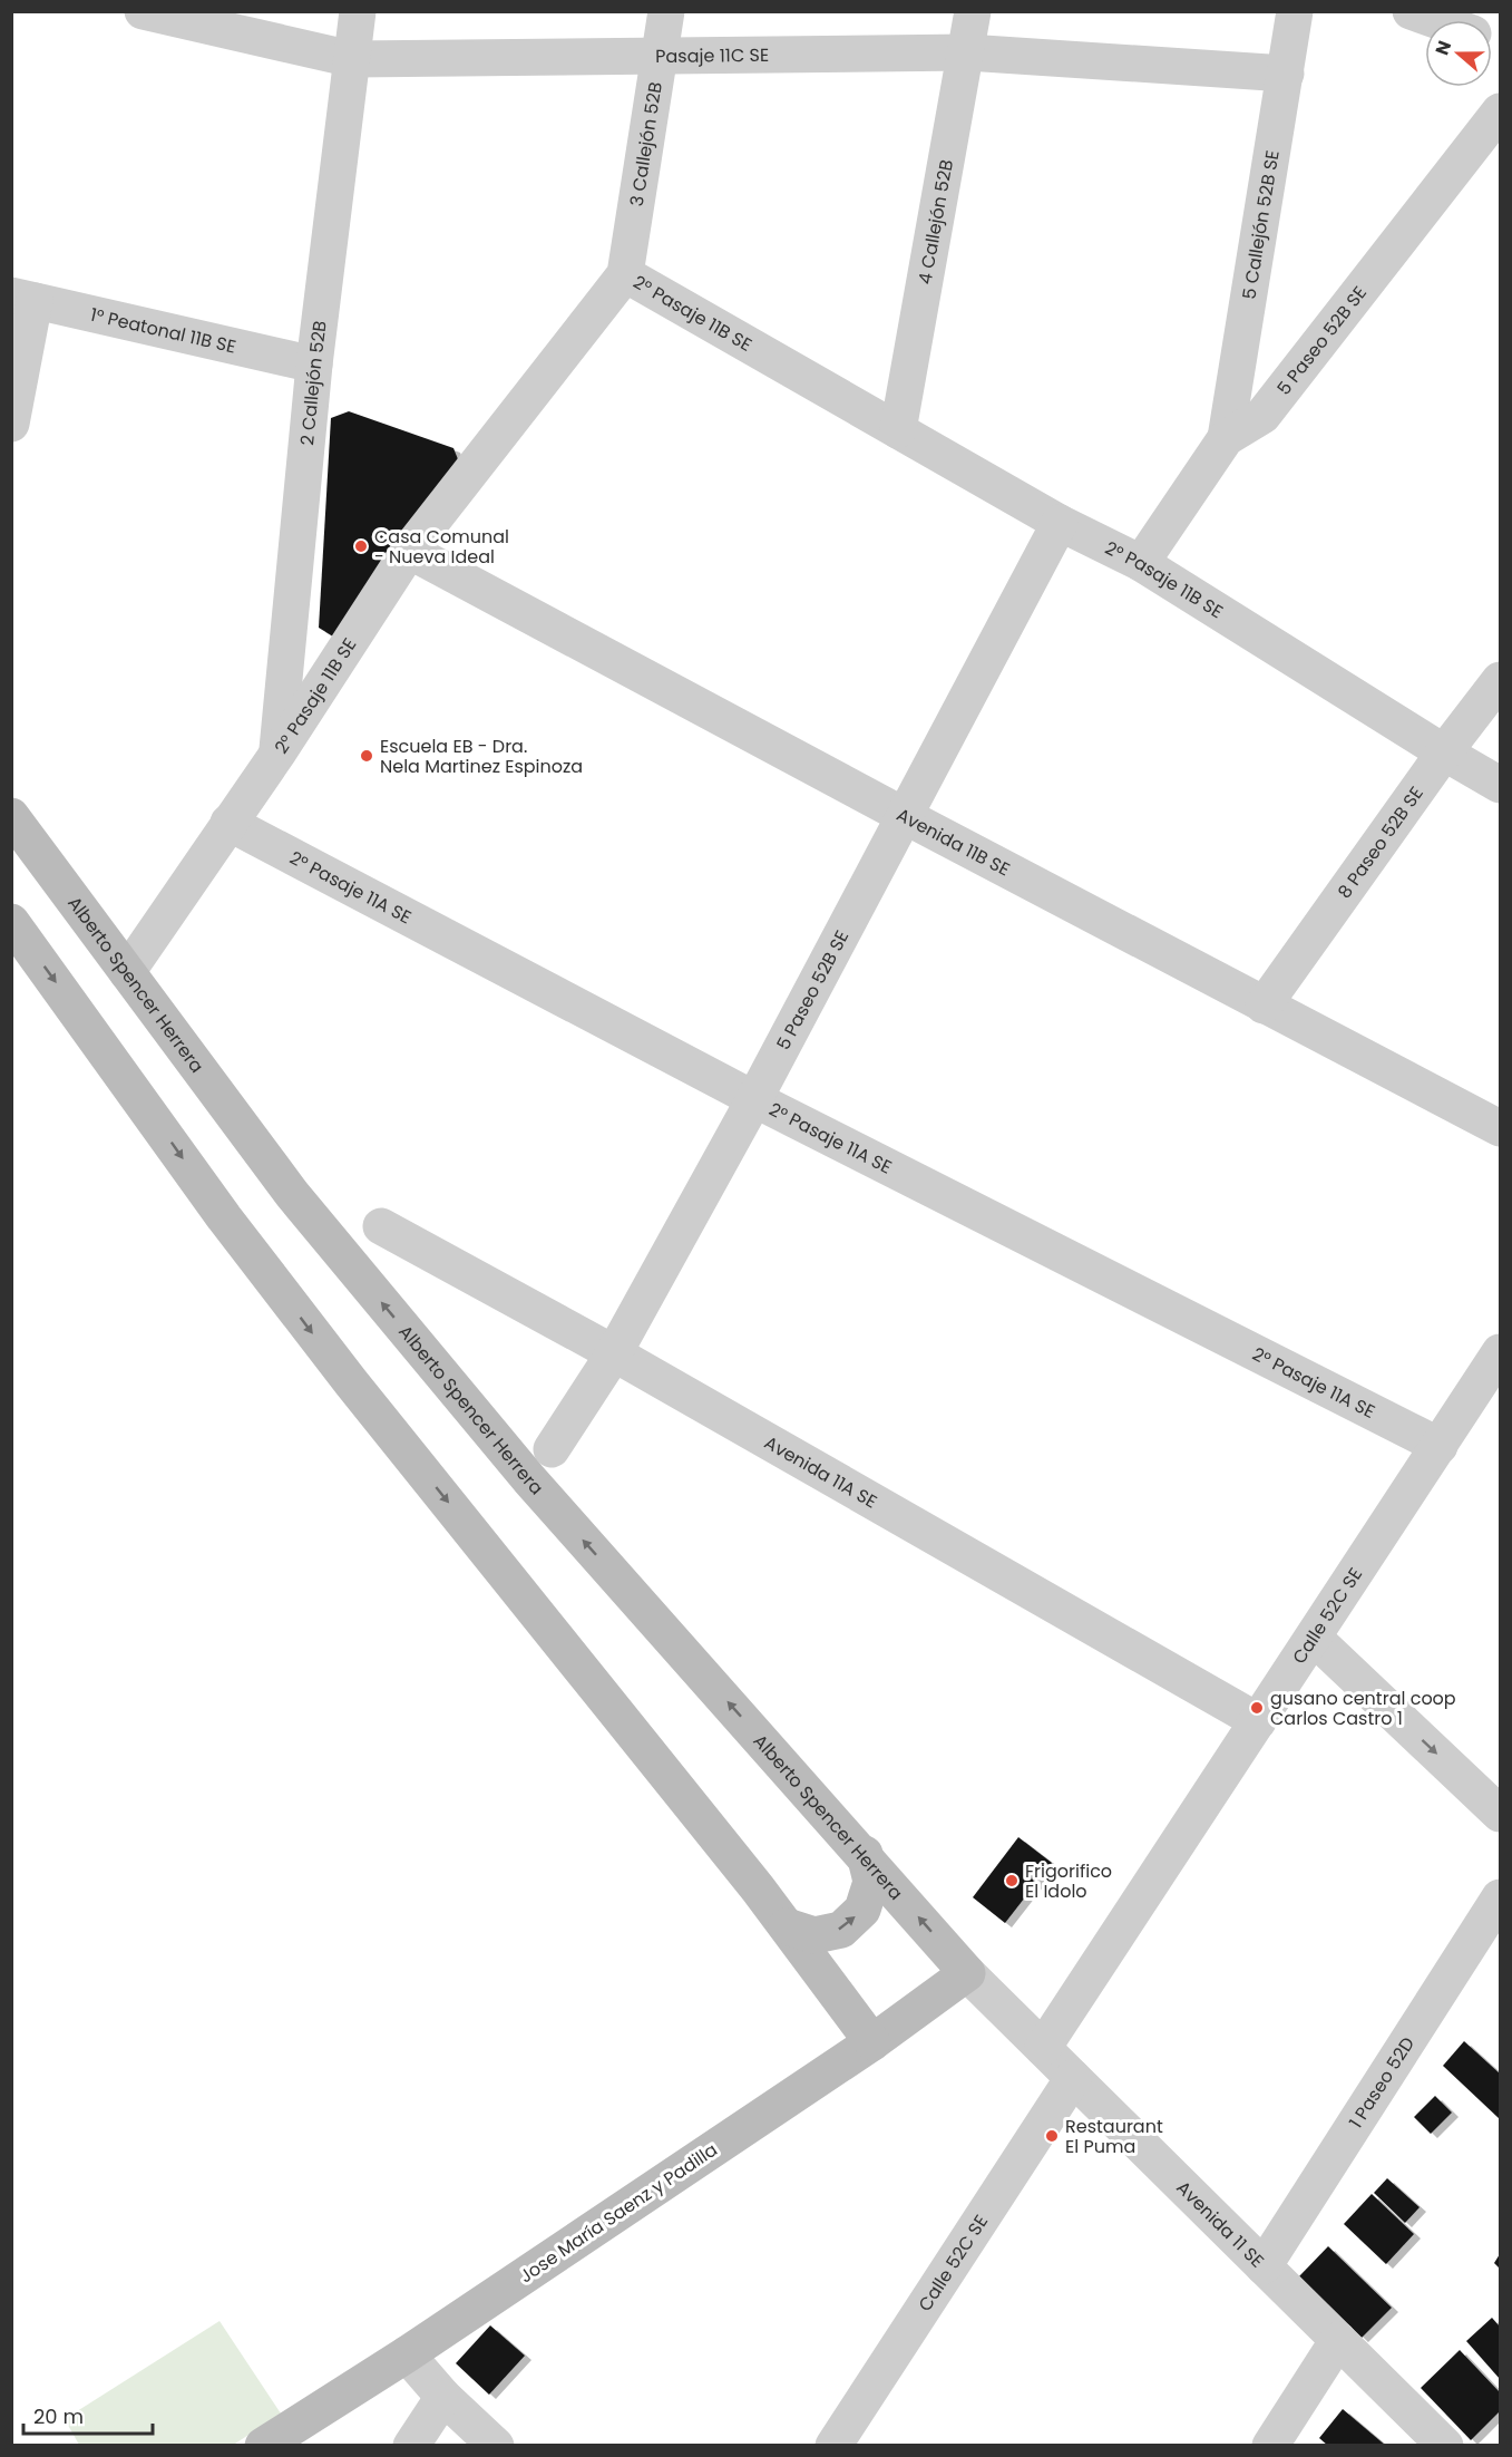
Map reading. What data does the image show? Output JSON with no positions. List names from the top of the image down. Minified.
{"streets":{"street":["Pasaje 11C SE","3 Callejón 52B","4 Callejón 52B","5 Callejón 52B SE","2° Pasaje 11B SE","1° Peatonal 11B SE","5 Paseo 52B SE","2 Callejón 52B","Avenida 11B SE","8 Paseo 52B SE","2° Pasaje 11A SE","Alberto Spencer Herrera","Avenida 11A SE","Calle 52C SE","1 Paseo 52D","Jose María Saenz y Padilla","Avenida 11 SE"]},"crossings":[["Pasaje 11C SE","3 Callejón 52B"],["Pasaje 11C SE","4 Callejón 52B"],["Pasaje 11C SE","5 Callejón 52B SE"],["Pasaje 11C SE","2 Callejón 52B"],["3 Callejón 52B","2° Pasaje 11B SE"],["4 Callejón 52B","2° Pasaje 11B SE"],["5 Callejón 52B SE","5 Paseo 52B SE"],["2° Pasaje 11B SE","5 Paseo 52B SE"],["2° Pasaje 11B SE","2 Callejón 52B"],["2° Pasaje 11B SE","Avenida 11B SE"],["2° Pasaje 11B SE","8 Paseo 52B SE"],["2° Pasaje 11B SE","2° Pasaje 11A SE"],["2° Pasaje 11B SE","Alberto Spencer Herrera"],["1° Peatonal 11B SE","2 Callejón 52B"],["5 Paseo 52B SE","Avenida 11B SE"],["5 Paseo 52B SE","2° Pasaje 11A SE"],["5 Paseo 52B SE","Avenida 11A SE"],["Avenida 11B SE","8 Paseo 52B SE"],["2° Pasaje 11A SE","Calle 52C SE"],["Alberto Spencer Herrera","Jose María Saenz y Padilla"],["Alberto Spencer Herrera","Avenida 11 SE"],["Avenida 11A SE","Calle 52C SE"],["Calle 52C SE","Avenida 11 SE"],["1 Paseo 52D","Avenida 11 SE"],["Jose María Saenz y Padilla","Avenida 11 SE"]],"places":["Casa Comunal - Nueva Ideal","Escuela EB - Dra. Nela Martinez Espinoza","gusano central coop Carlos Castro 1","Frigorifico El Idolo","Restaurant El Puma"],"scale_bar":"20 m","north":"left"}
